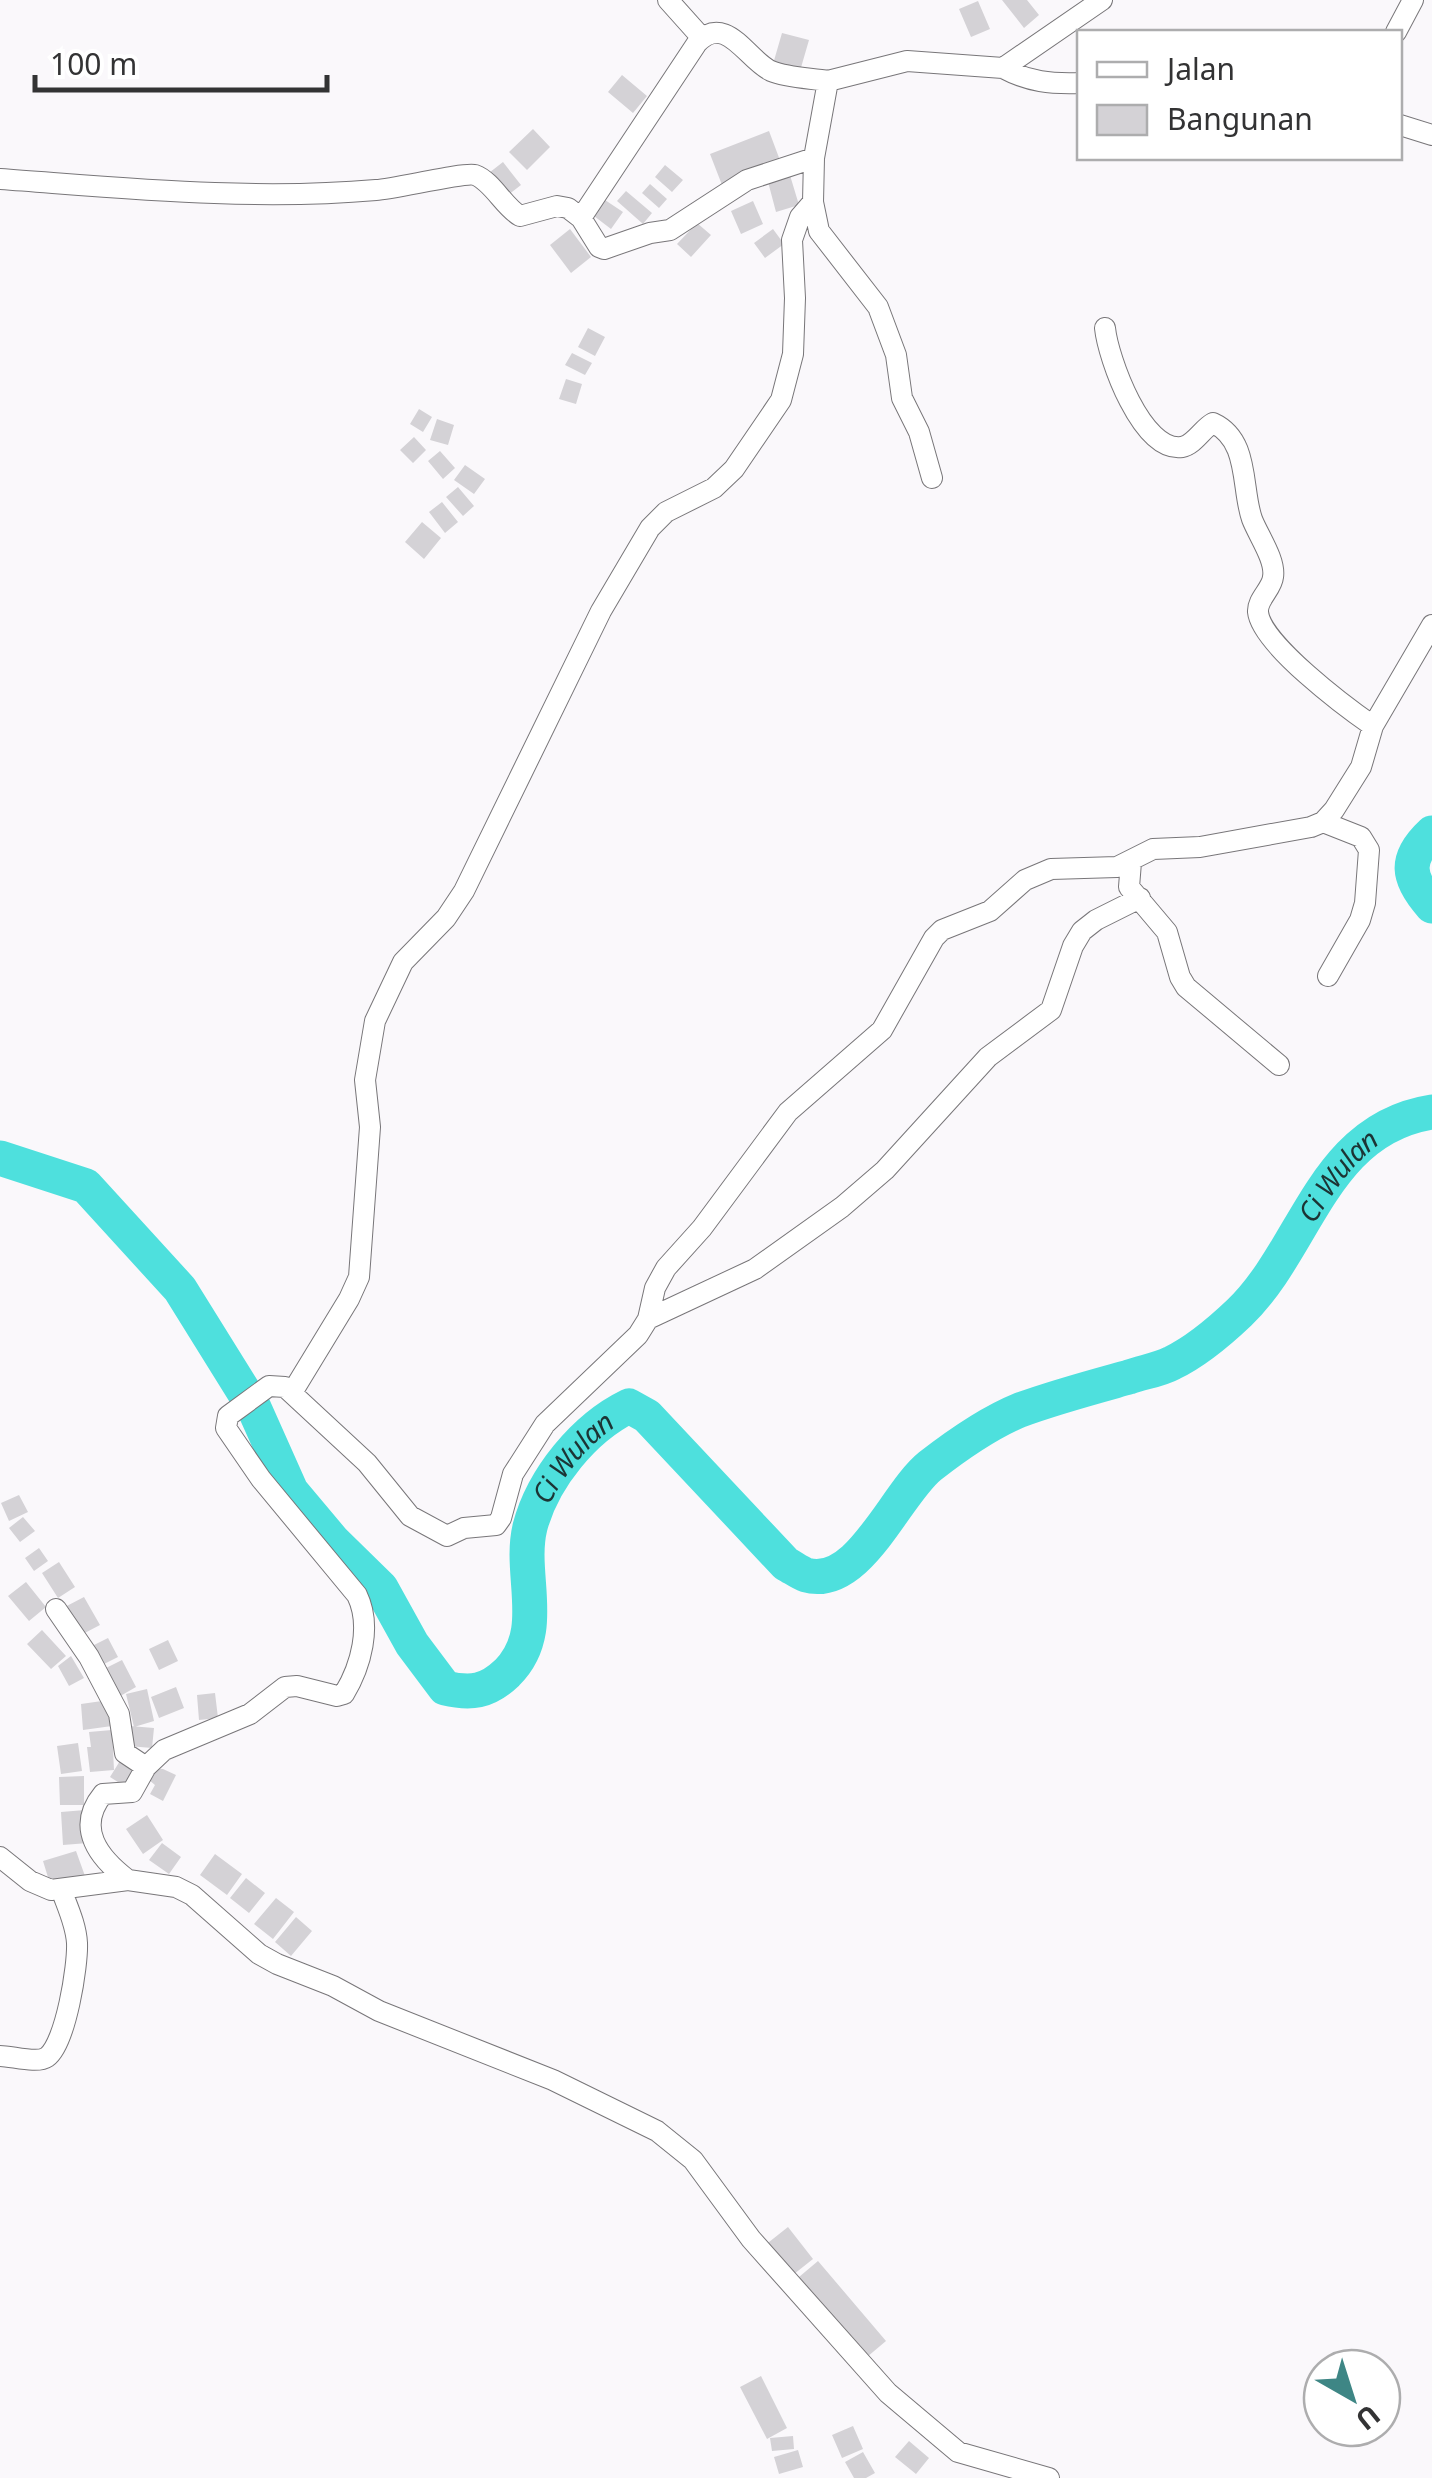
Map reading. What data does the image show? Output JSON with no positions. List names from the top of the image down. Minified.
{"water":["Ci Wulan"],"legend":["Jalan","Bangunan"],"scale_bar":"100 m","north":"bottom right"}
